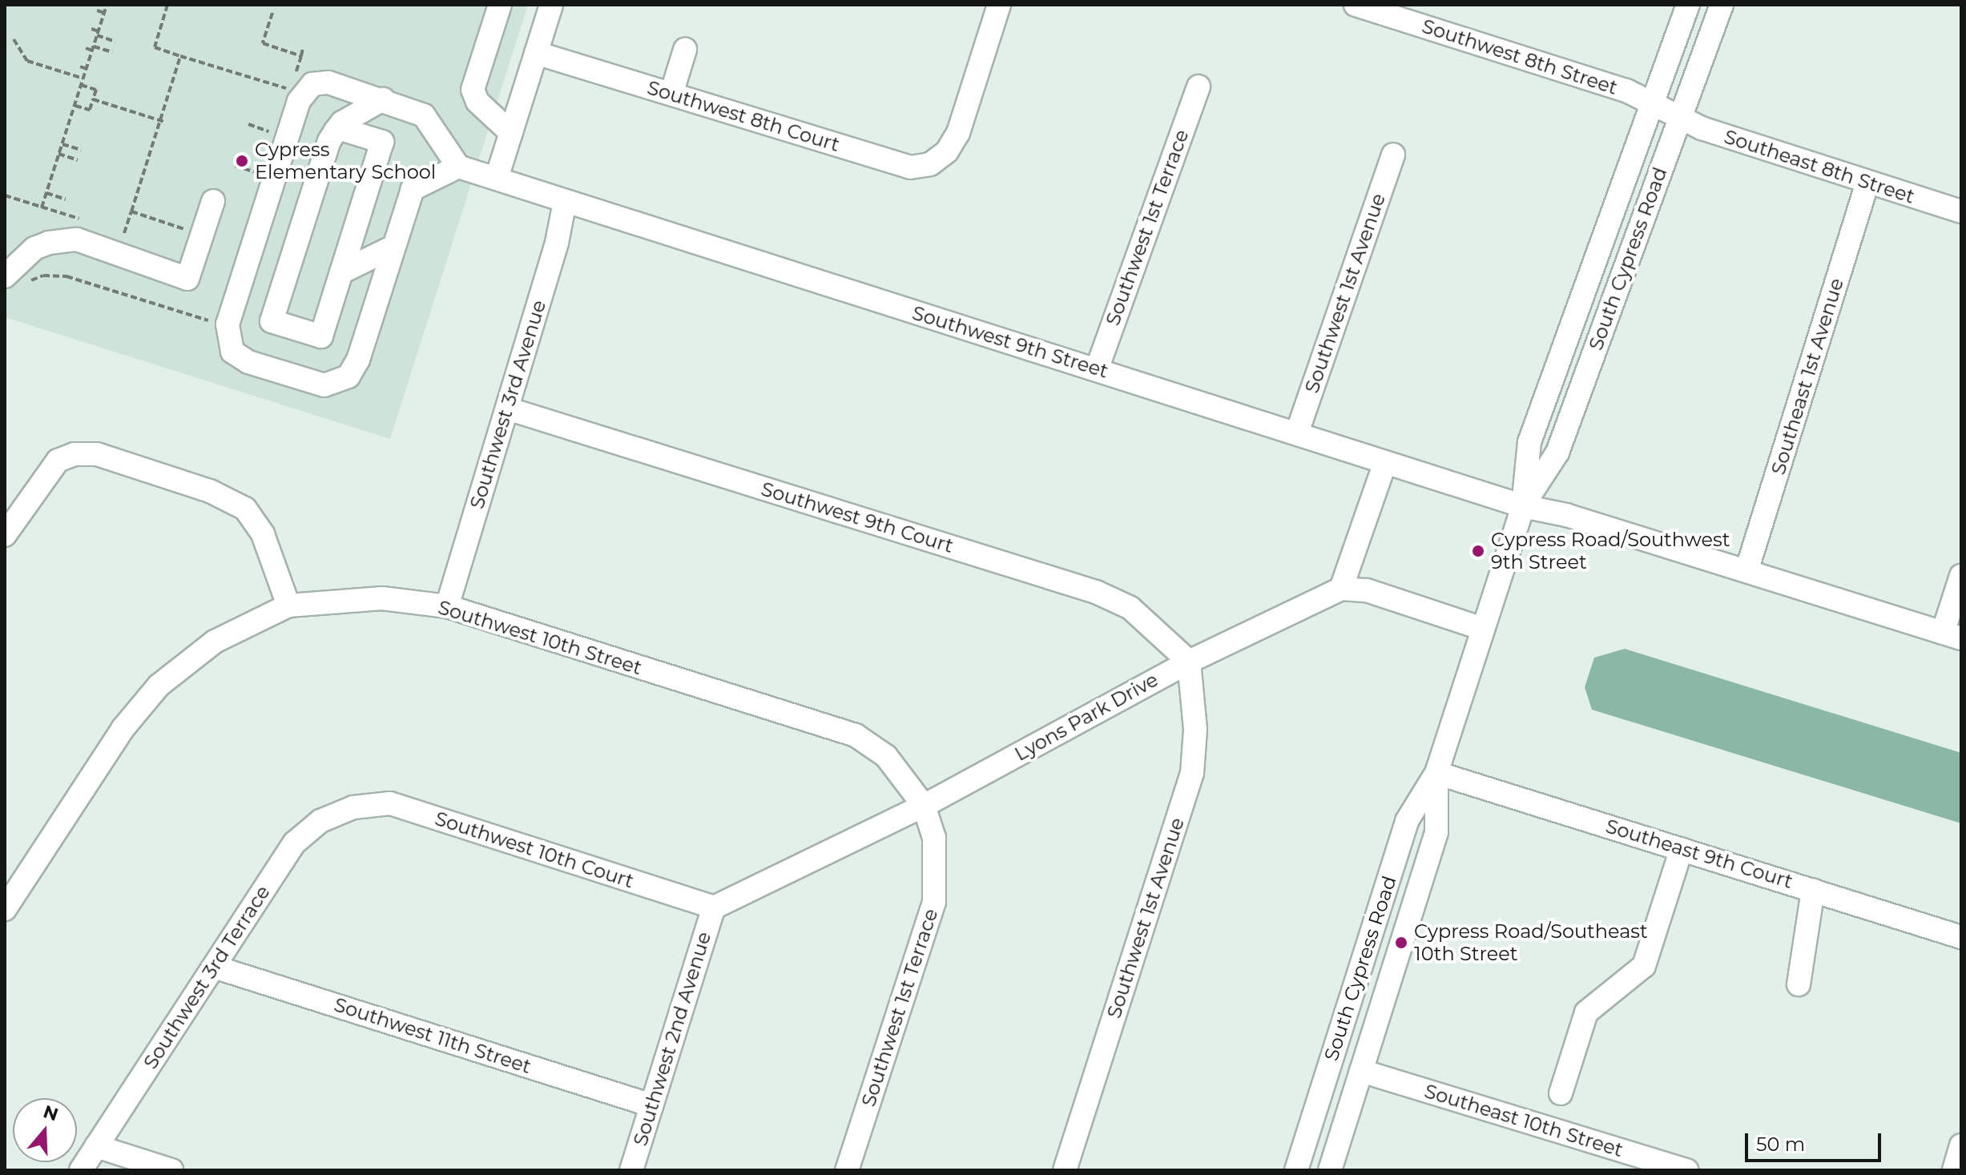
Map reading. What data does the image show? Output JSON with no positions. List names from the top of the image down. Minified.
{"streets":{"street":["Southwest 8th Street","Southwest 8th Court","Southeast 8th Street","Southwest 1st Terrace","South Cypress Road","Southwest 1st Avenue","Southwest 9th Street","Southeast 1st Avenue","Southwest 3rd Avenue","Southwest 9th Court","Southwest 10th Street","Lyons Park Drive","Southwest 10th Court","Southeast 9th Court","Southwest 3rd Terrace","Southwest 11th Street","Southwest 2nd Avenue","Southeast 10th Street"]},"crossings":[["Southwest 8th Street","Southeast 8th Street"],["Southwest 8th Street","South Cypress Road"],["Southeast 8th Street","South Cypress Road"],["Southeast 8th Street","Southeast 1st Avenue"],["Southwest 1st Terrace","Southwest 9th Street"],["Southwest 1st Terrace","Southwest 10th Street"],["Southwest 1st Terrace","Lyons Park Drive"],["South Cypress Road","Southwest 9th Street"],["South Cypress Road","Southeast 9th Court"],["South Cypress Road","Southeast 10th Street"],["Southwest 1st Avenue","Southwest 9th Street"],["Southwest 1st Avenue","Southwest 9th Court"],["Southwest 1st Avenue","Lyons Park Drive"],["Southwest 9th Street","Southeast 1st Avenue"],["Southwest 9th Street","Southwest 3rd Avenue"],["Southwest 3rd Avenue","Southwest 9th Court"],["Southwest 3rd Avenue","Southwest 10th Street"],["Southwest 9th Court","Lyons Park Drive"],["Southwest 10th Street","Lyons Park Drive"],["Lyons Park Drive","Southwest 10th Court"],["Lyons Park Drive","Southwest 2nd Avenue"],["Southwest 10th Court","Southwest 3rd Terrace"],["Southwest 10th Court","Southwest 2nd Avenue"],["Southwest 3rd Terrace","Southwest 11th Street"],["Southwest 11th Street","Southwest 2nd Avenue"]],"places":["Cypress Elementary School","Cypress Road/Southwest 9th Street","Cypress Road/Southeast 10th Street"],"scale_bar":"50 m","north":"top"}
